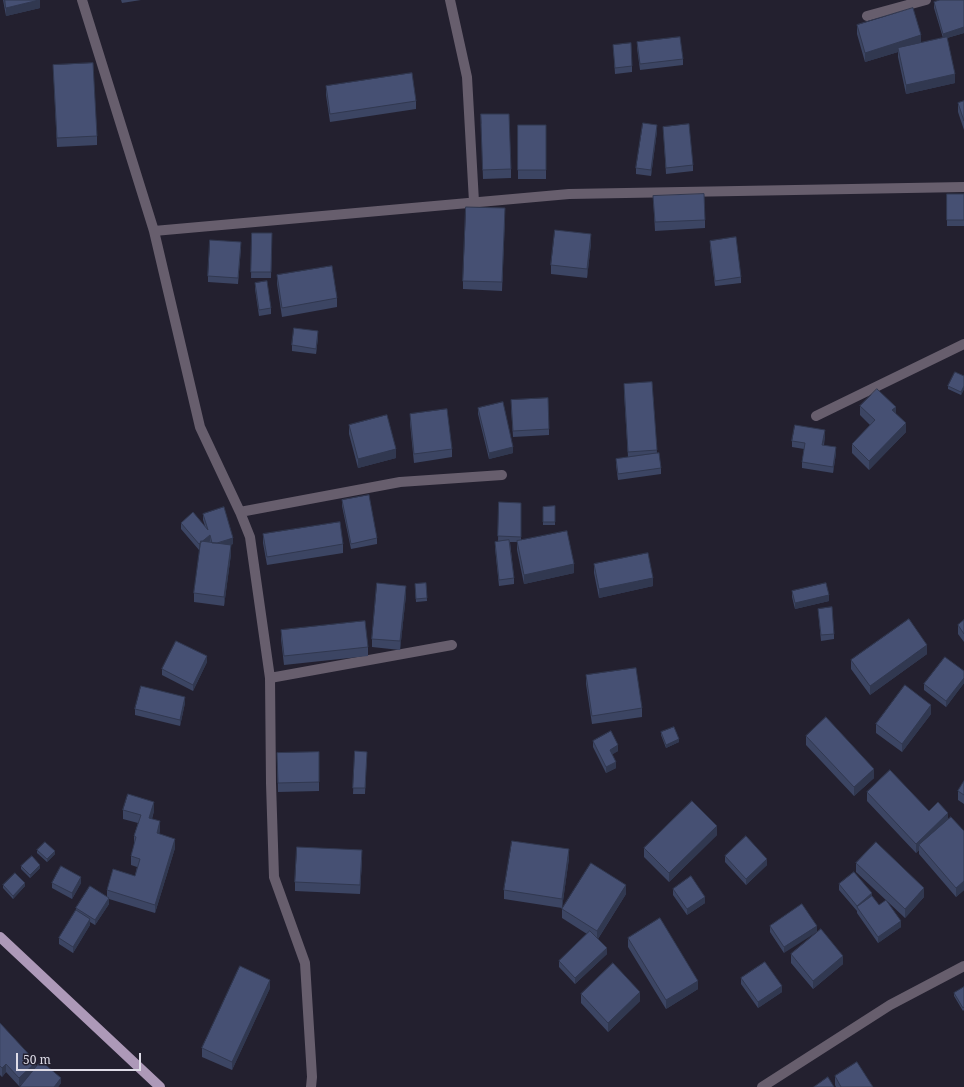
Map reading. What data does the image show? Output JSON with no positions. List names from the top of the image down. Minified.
{"scale_bar":"50 m"}
